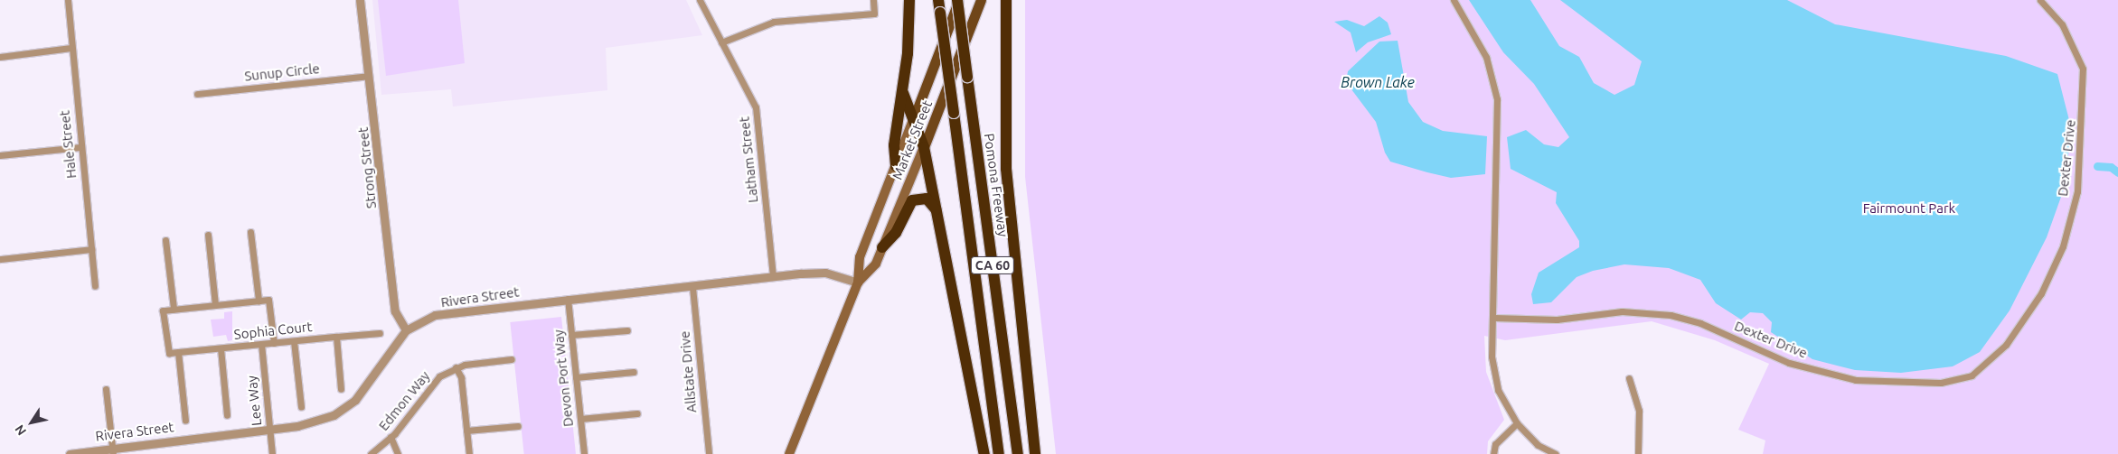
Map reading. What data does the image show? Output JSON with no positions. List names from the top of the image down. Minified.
{"streets":{"highway":["Pomona Freeway","CA 60"],"main road":["Market Street"],"street":["Sunup Circle","Hale Street","Dexter Drive","Latham Street","Strong Street","Rivera Street","Sophia Court","Allstate Drive","Devon Port Way","Lee Way","Edmon Way"]},"crossings":[["Sunup Circle","Strong Street"],["Market Street","Pomona Freeway"],["Market Street","Rivera Street"],["Latham Street","Rivera Street"],["Strong Street","Rivera Street"],["Rivera Street","Allstate Drive"],["Rivera Street","Devon Port Way"],["Rivera Street","Lee Way"],["Sophia Court","Lee Way"]],"water":["Brown Lake"],"parks":["Fairmount Park"],"north":"bottom left"}
